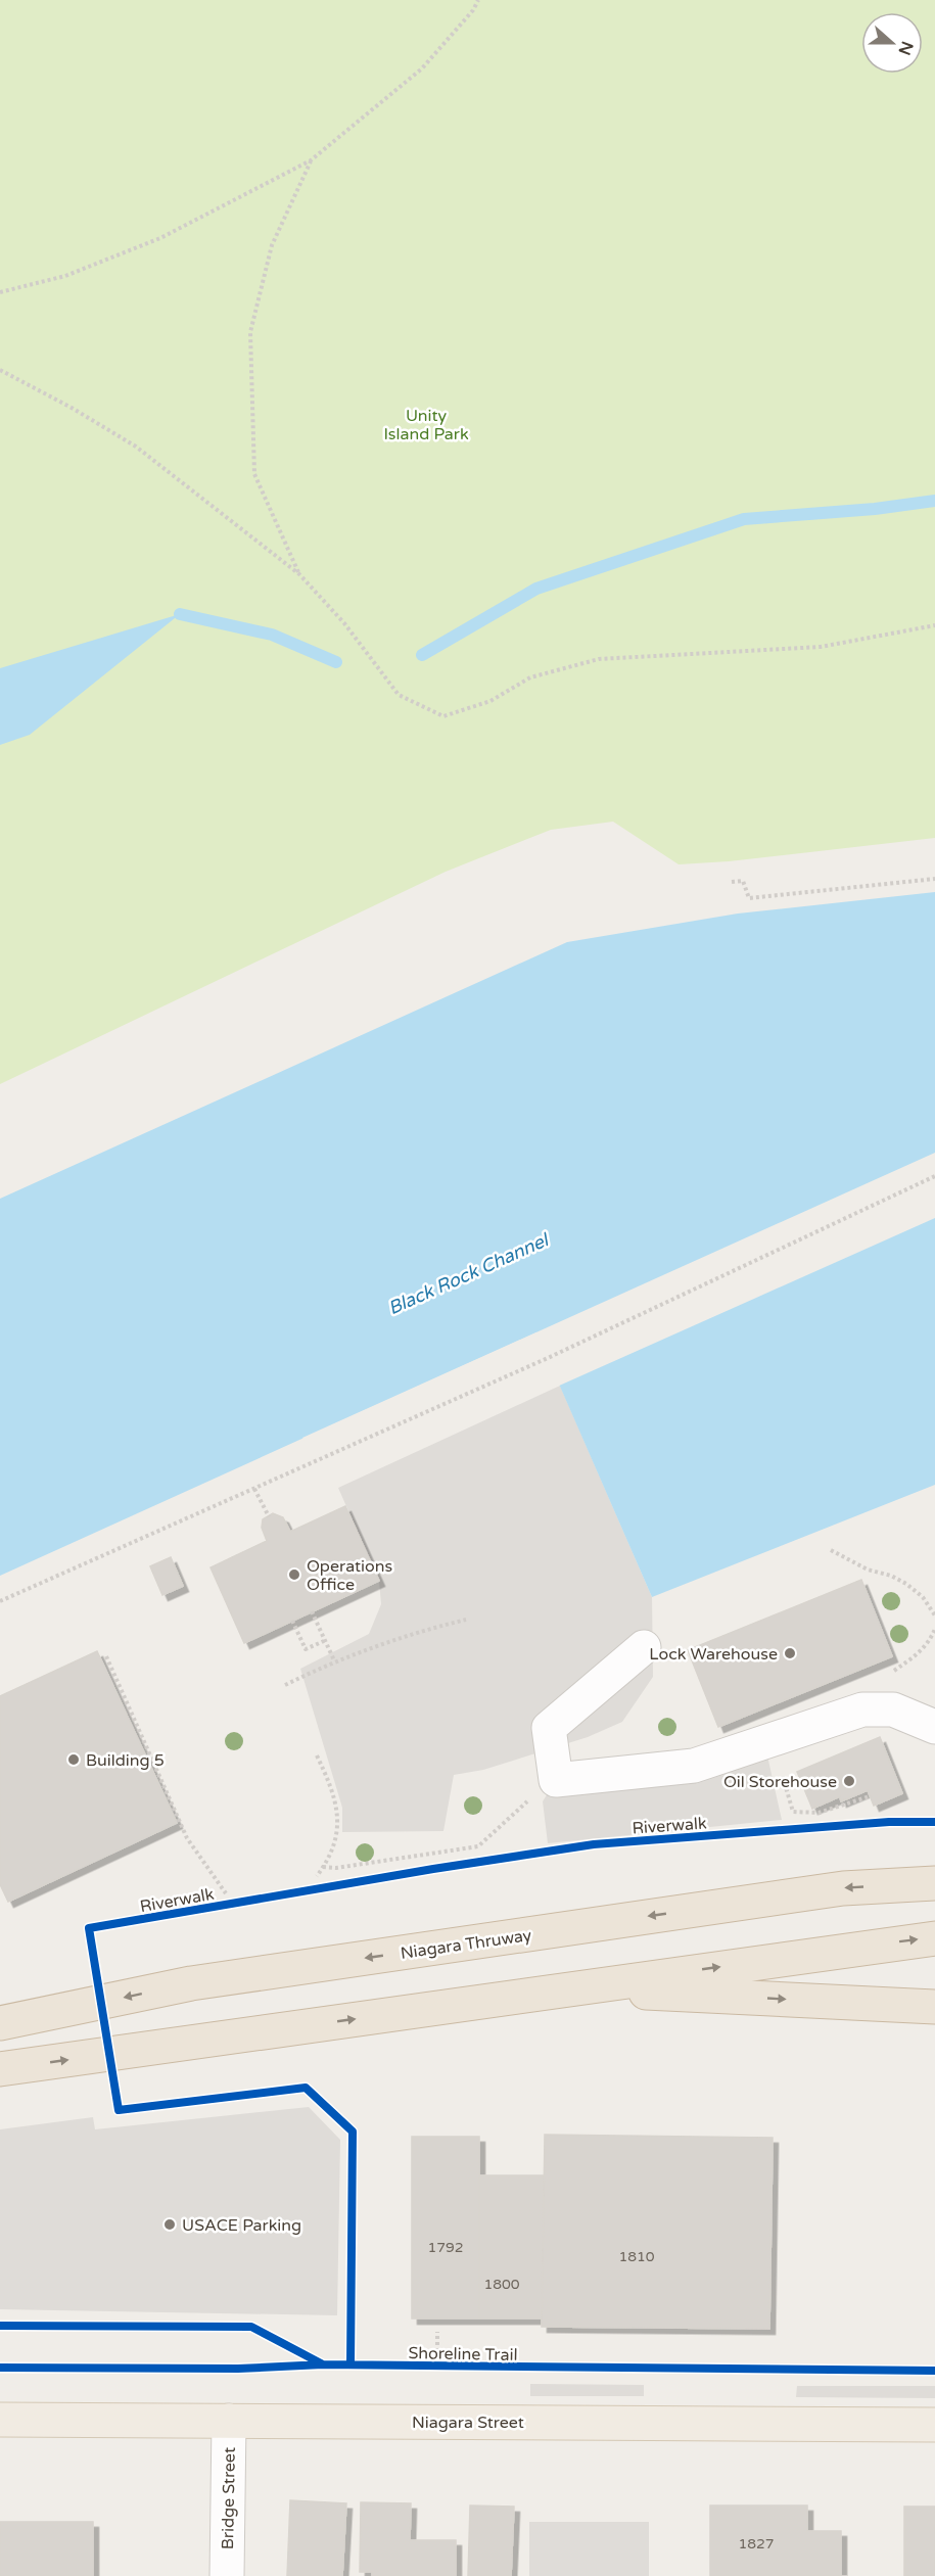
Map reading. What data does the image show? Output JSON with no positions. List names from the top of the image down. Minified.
{"streets":{"highway":["Niagara Thruway"],"main road":["Niagara Street"],"street":["Bridge Street"],"cycle path":["Riverwalk","Shoreline Trail"]},"crossings":[["Niagara Street","Bridge Street"]],"water":["Black Rock Channel"],"parks":["Unity Island Park"],"places":["Operations Office","Lock Warehouse","Building 5","Oil Storehouse","USACE Parking"],"house_numbers":["1792","1810","1800","1827"],"north":"right"}
